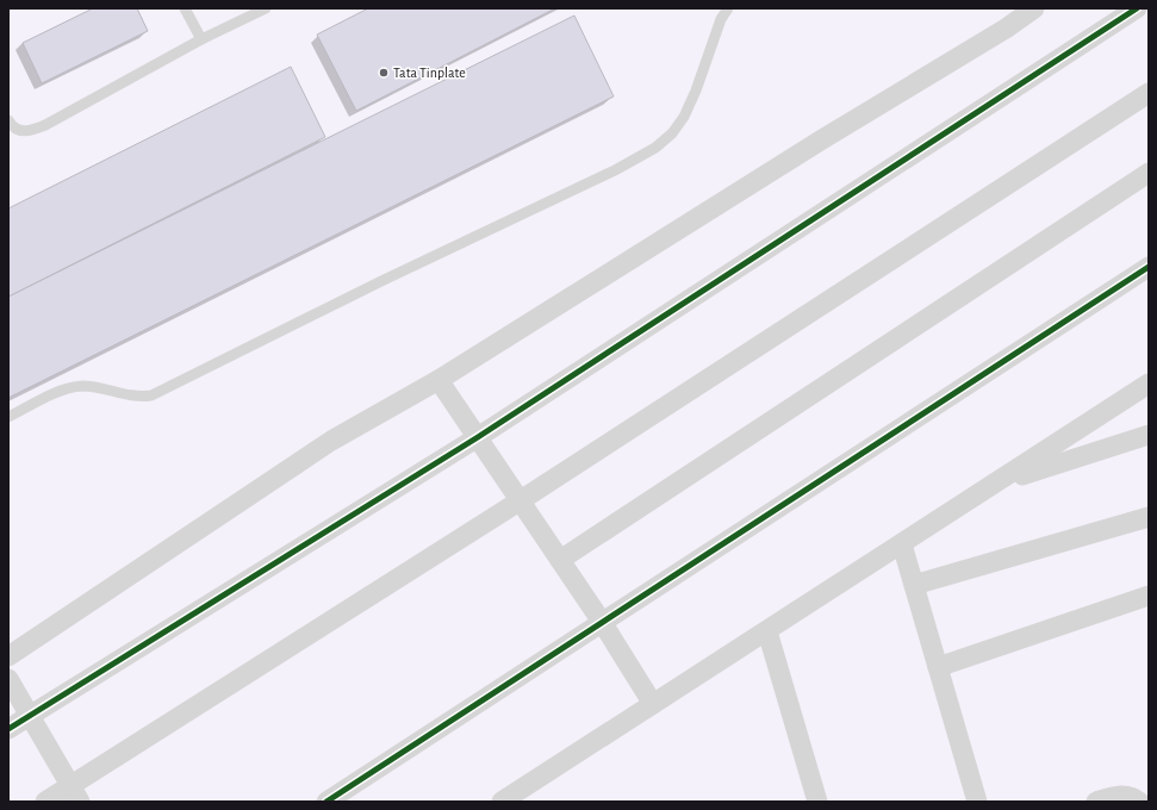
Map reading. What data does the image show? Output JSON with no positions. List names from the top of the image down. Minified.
{"places":["Tata Tinplate"]}
